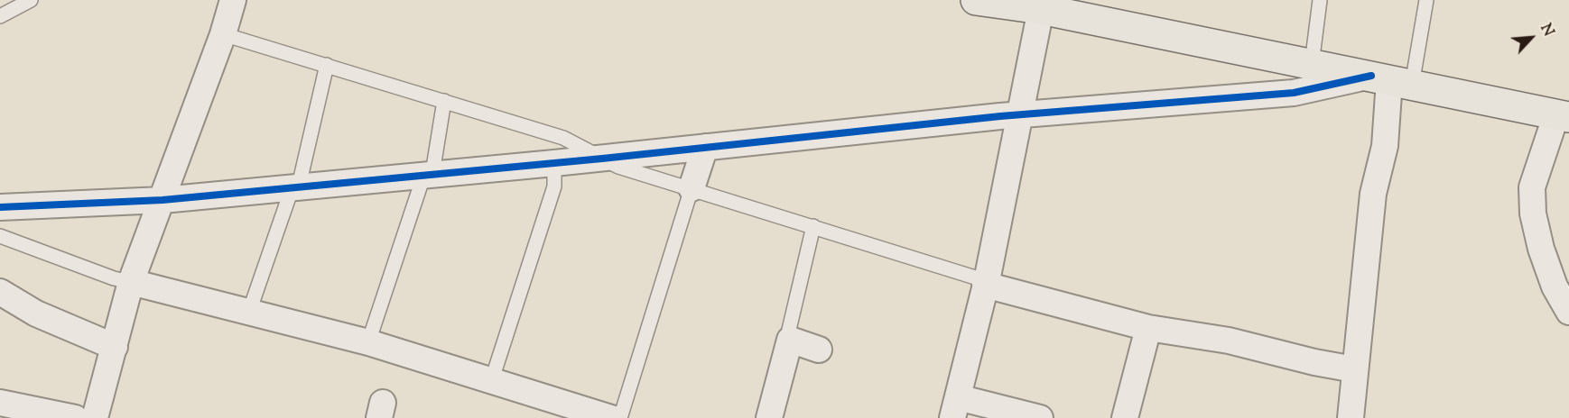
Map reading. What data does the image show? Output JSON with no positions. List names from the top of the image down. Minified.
{"north":"top right"}
